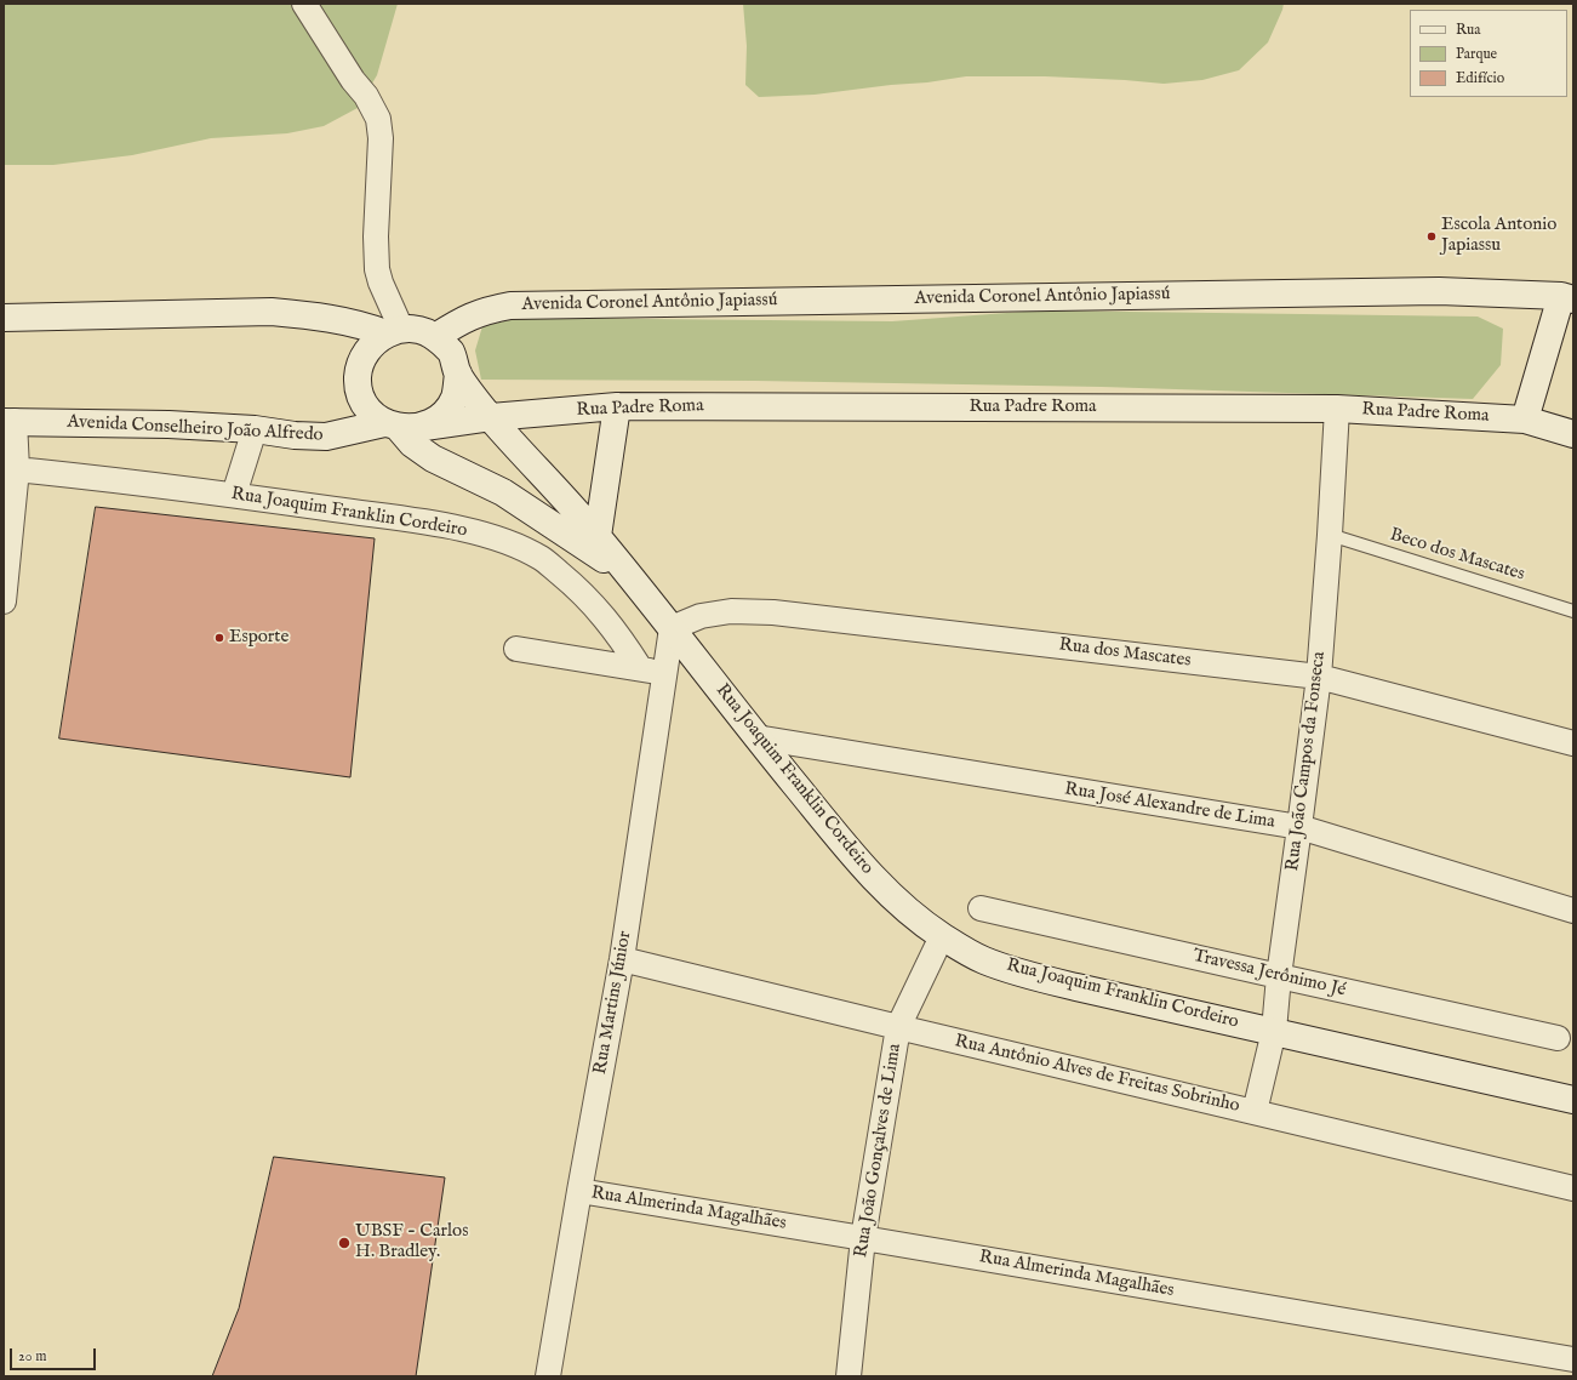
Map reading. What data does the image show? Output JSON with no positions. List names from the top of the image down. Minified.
{"streets":{"main road":["Avenida Coronel Antônio Japiassú","Rua Padre Roma","Avenida Conselheiro João Alfredo","Rua Joaquim Franklin Cordeiro"],"street":["Rua dos Mascates","Rua João Campos da Fonseca","Rua José Alexandre de Lima","Travessa Jerônimo Jé","Rua Martins Júnior","Rua Antônio Alves de Freitas Sobrinho","Rua João Gonçalves de Lima","Rua Almerinda Magalhães"],"lane":["Beco dos Mascates"]},"crossings":[["Avenida Coronel Antônio Japiassú","Rua Padre Roma"],["Avenida Coronel Antônio Japiassú","Avenida Conselheiro João Alfredo"],["Avenida Coronel Antônio Japiassú","Rua Joaquim Franklin Cordeiro"],["Rua Padre Roma","Avenida Conselheiro João Alfredo"],["Rua Padre Roma","Rua Joaquim Franklin Cordeiro"],["Rua Padre Roma","Rua João Campos da Fonseca"],["Avenida Conselheiro João Alfredo","Rua Joaquim Franklin Cordeiro"],["Rua Joaquim Franklin Cordeiro","Rua dos Mascates"],["Rua Joaquim Franklin Cordeiro","Rua João Campos da Fonseca"],["Rua Joaquim Franklin Cordeiro","Rua José Alexandre de Lima"],["Rua Joaquim Franklin Cordeiro","Rua Martins Júnior"],["Rua Joaquim Franklin Cordeiro","Rua João Gonçalves de Lima"],["Beco dos Mascates","Rua João Campos da Fonseca"],["Rua dos Mascates","Rua João Campos da Fonseca"],["Rua dos Mascates","Rua Martins Júnior"],["Rua João Campos da Fonseca","Rua José Alexandre de Lima"],["Rua João Campos da Fonseca","Travessa Jerônimo Jé"],["Rua João Campos da Fonseca","Rua Antônio Alves de Freitas Sobrinho"],["Rua Martins Júnior","Rua Antônio Alves de Freitas Sobrinho"],["Rua Martins Júnior","Rua Almerinda Magalhães"],["Rua Antônio Alves de Freitas Sobrinho","Rua João Gonçalves de Lima"],["Rua João Gonçalves de Lima","Rua Almerinda Magalhães"]],"places":["Escola Antonio Japiassu","Esporte","UBSF - Carlos H. Bradley."],"legend":["Rua","Parque","Edifício"],"scale_bar":"20 m"}
